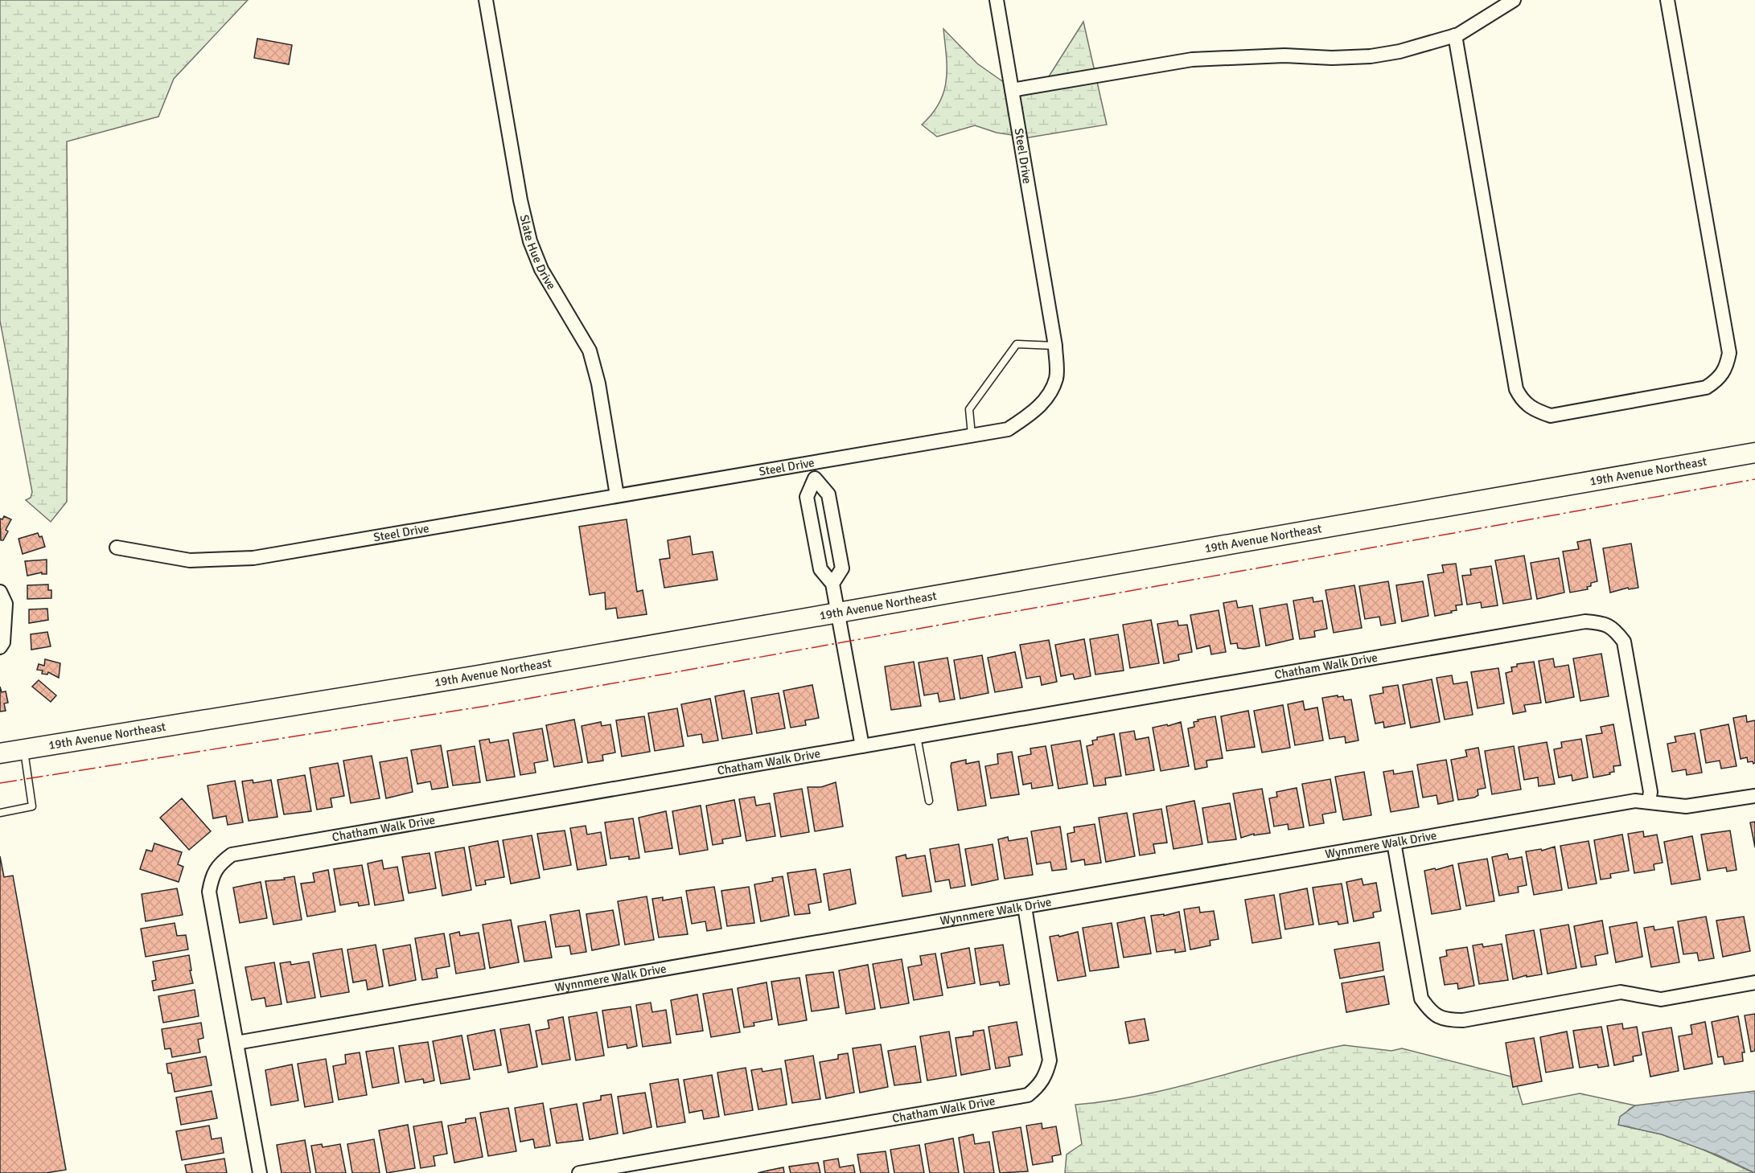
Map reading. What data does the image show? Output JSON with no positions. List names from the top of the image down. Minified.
{"streets":{"street":["Steel Drive","Slate Hue Drive","19th Avenue Northeast","Chatham Walk Drive","Wynnmere Walk Drive"]},"crossings":[["Steel Drive","Slate Hue Drive"],["Chatham Walk Drive","Wynnmere Walk Drive"]]}
